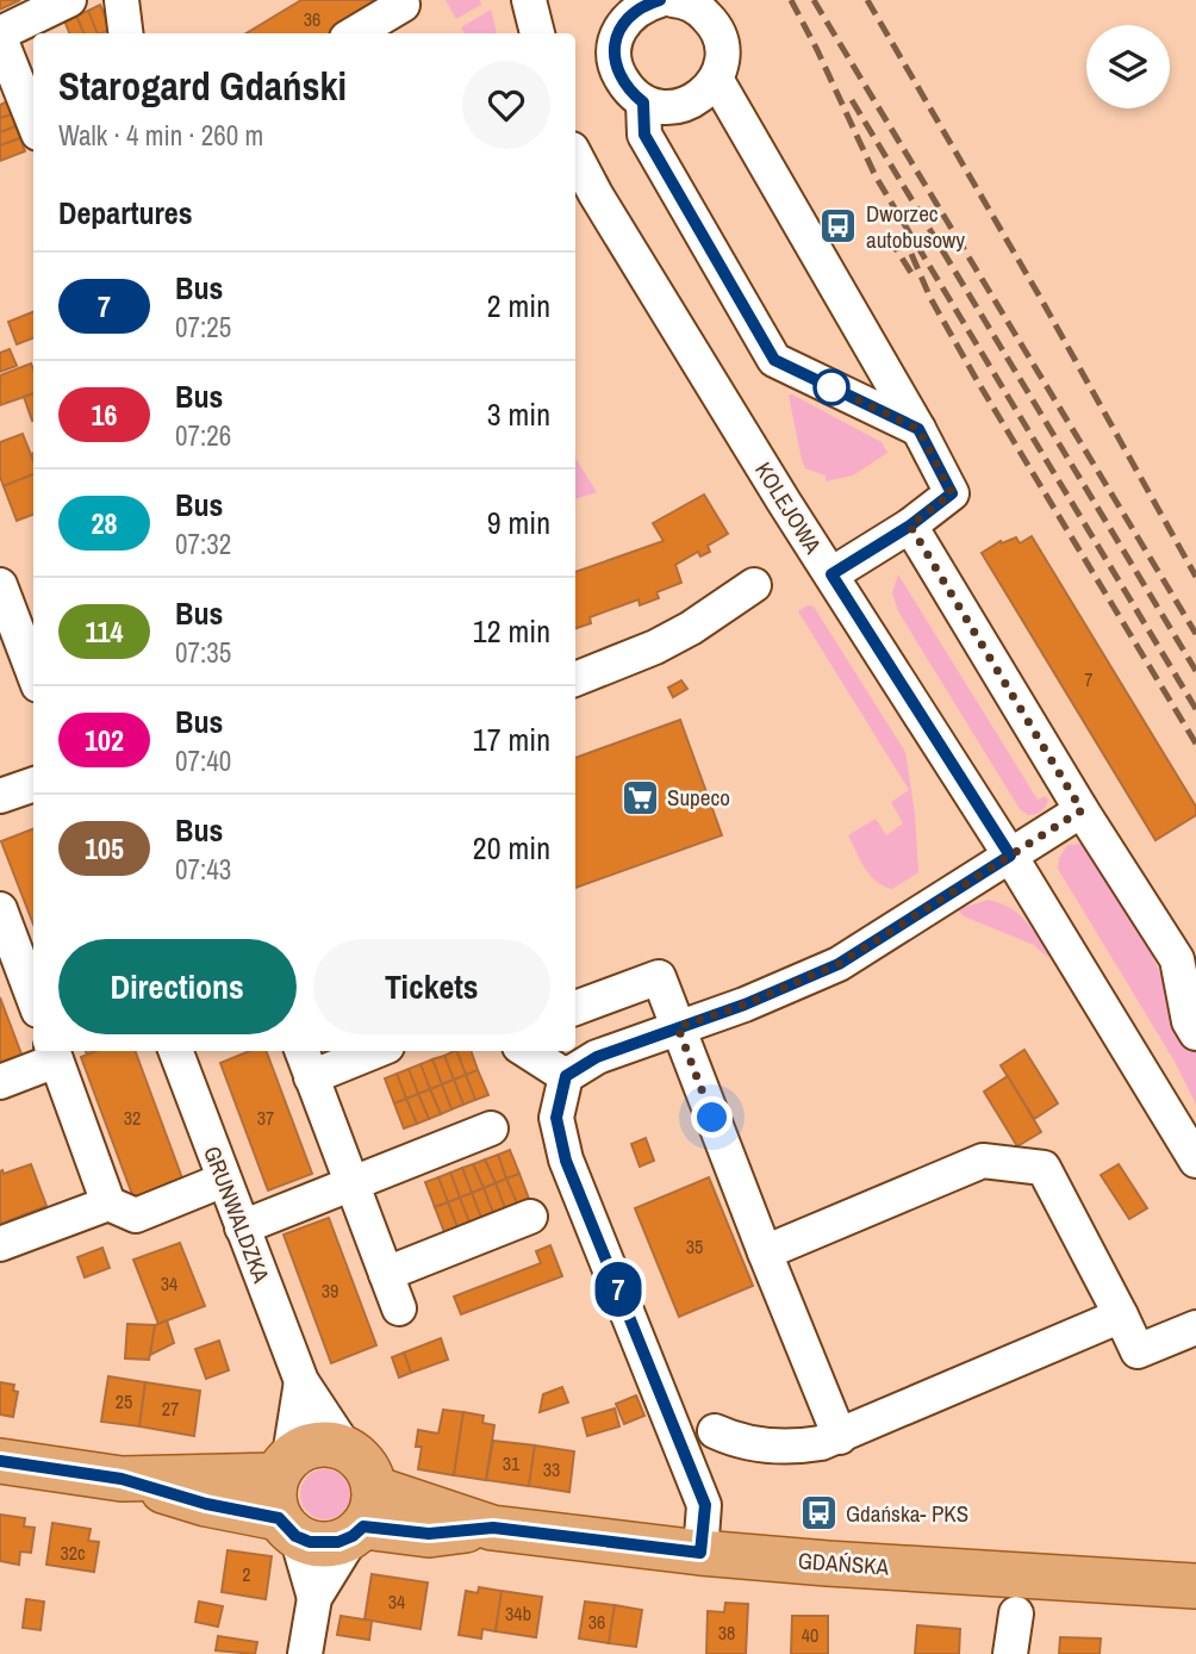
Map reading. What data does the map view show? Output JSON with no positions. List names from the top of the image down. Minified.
{"streets":{"main road":["GDAŃSKA"],"street":["KOLEJOWA","GRUNWALDZKA"]},"crossings":[["GRUNWALDZKA","GDAŃSKA"]],"places":{"bus stop":["Dworzec autobusowy","Gdańska- PKS"],"supermarket":["Supeco"]},"lines":["bus line 7"],"house_numbers":["36","7","32","37","35","34","39","25","27","31","33","32c","2","34","34b","36","38","40"],"page":{"on_map":"7","heading":[["Starogard Gdański","Walk · 4 min · 260 m"],"Departures"],"list":[{"mark":"7","name":"Bus","note":"07:25","value":"2 min"},{"mark":"16","name":"Bus","note":"07:26","value":"3 min"},{"mark":"28","name":"Bus","note":"07:32","value":"9 min"},{"mark":"114","name":"Bus","note":"07:35","value":"12 min"},{"mark":"102","name":"Bus","note":"07:40","value":"17 min"},{"mark":"105","name":"Bus","note":"07:43","value":"20 min"}],"buttons":["Directions","Tickets"]}}
